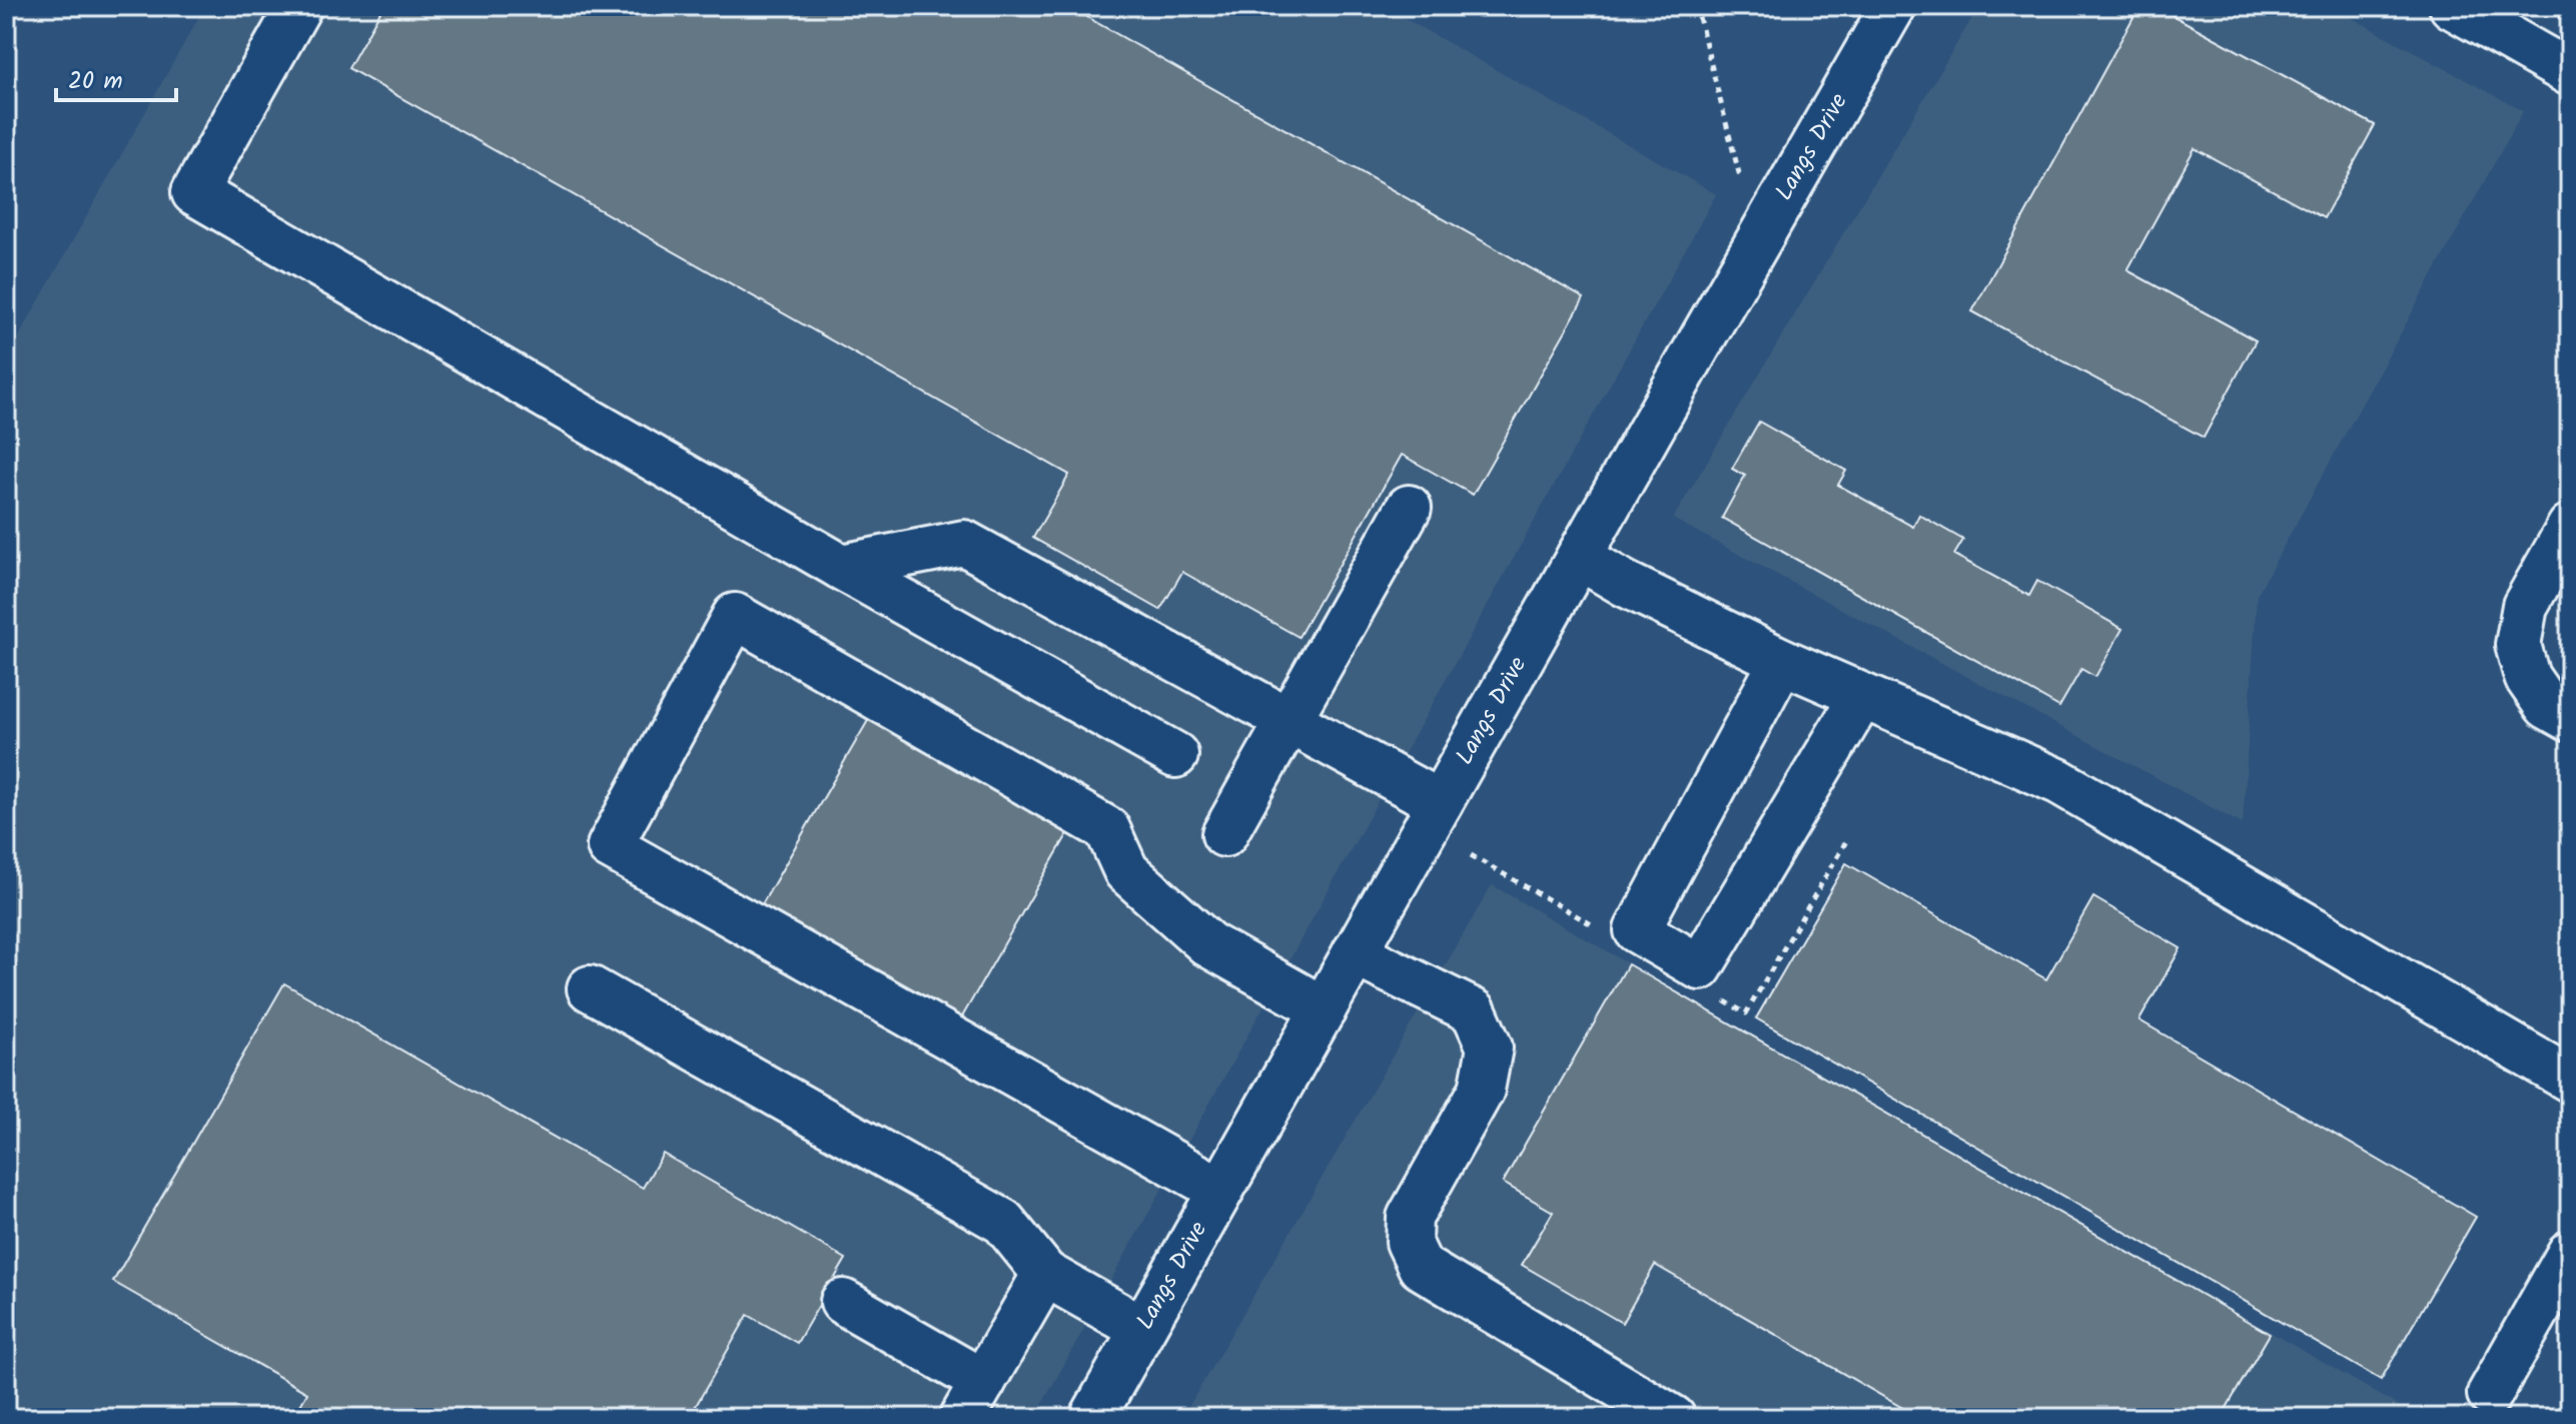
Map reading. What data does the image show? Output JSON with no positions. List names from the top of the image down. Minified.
{"streets":{"street":["Langs Drive"]},"scale_bar":"20 m"}
